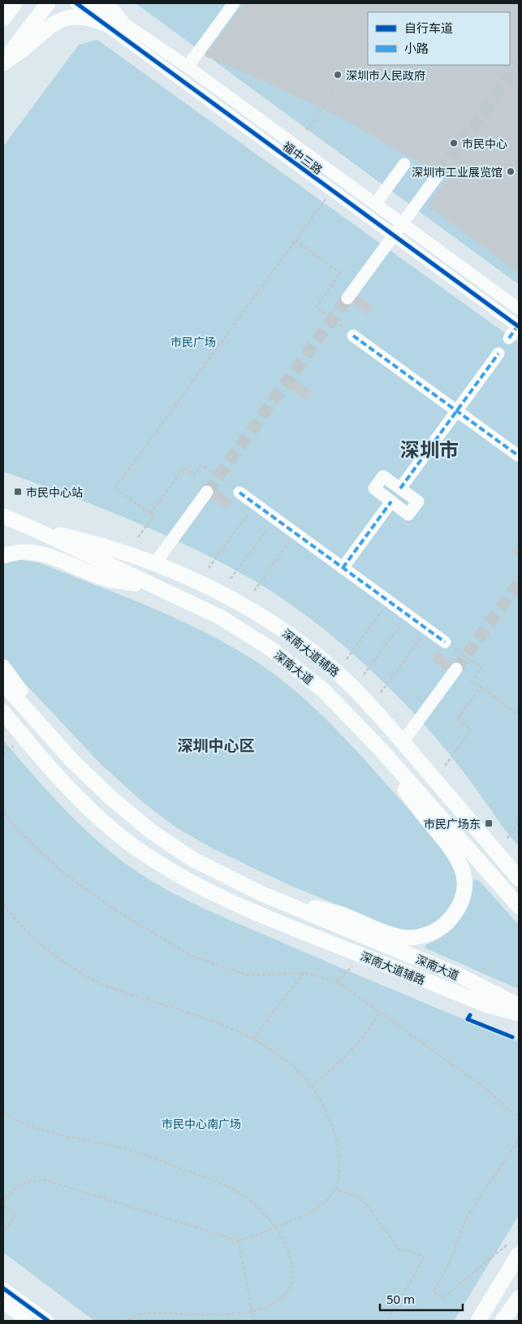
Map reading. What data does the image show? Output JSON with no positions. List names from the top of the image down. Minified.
{"streets":{"main road":["深南大道辅路","深南大道"],"street":["福中三路"]},"crossings":[["深南大道辅路","深南大道"]],"districts":["深圳市","深圳中心区"],"parks":["市民广场","市民中心南广场"],"places":{"other":["深圳市人民政府","市民中心","深圳市工业展览馆"],"transit":["市民中心站","市民广场东"]},"legend":["自行车道","小路"],"scale_bar":"50 m"}
